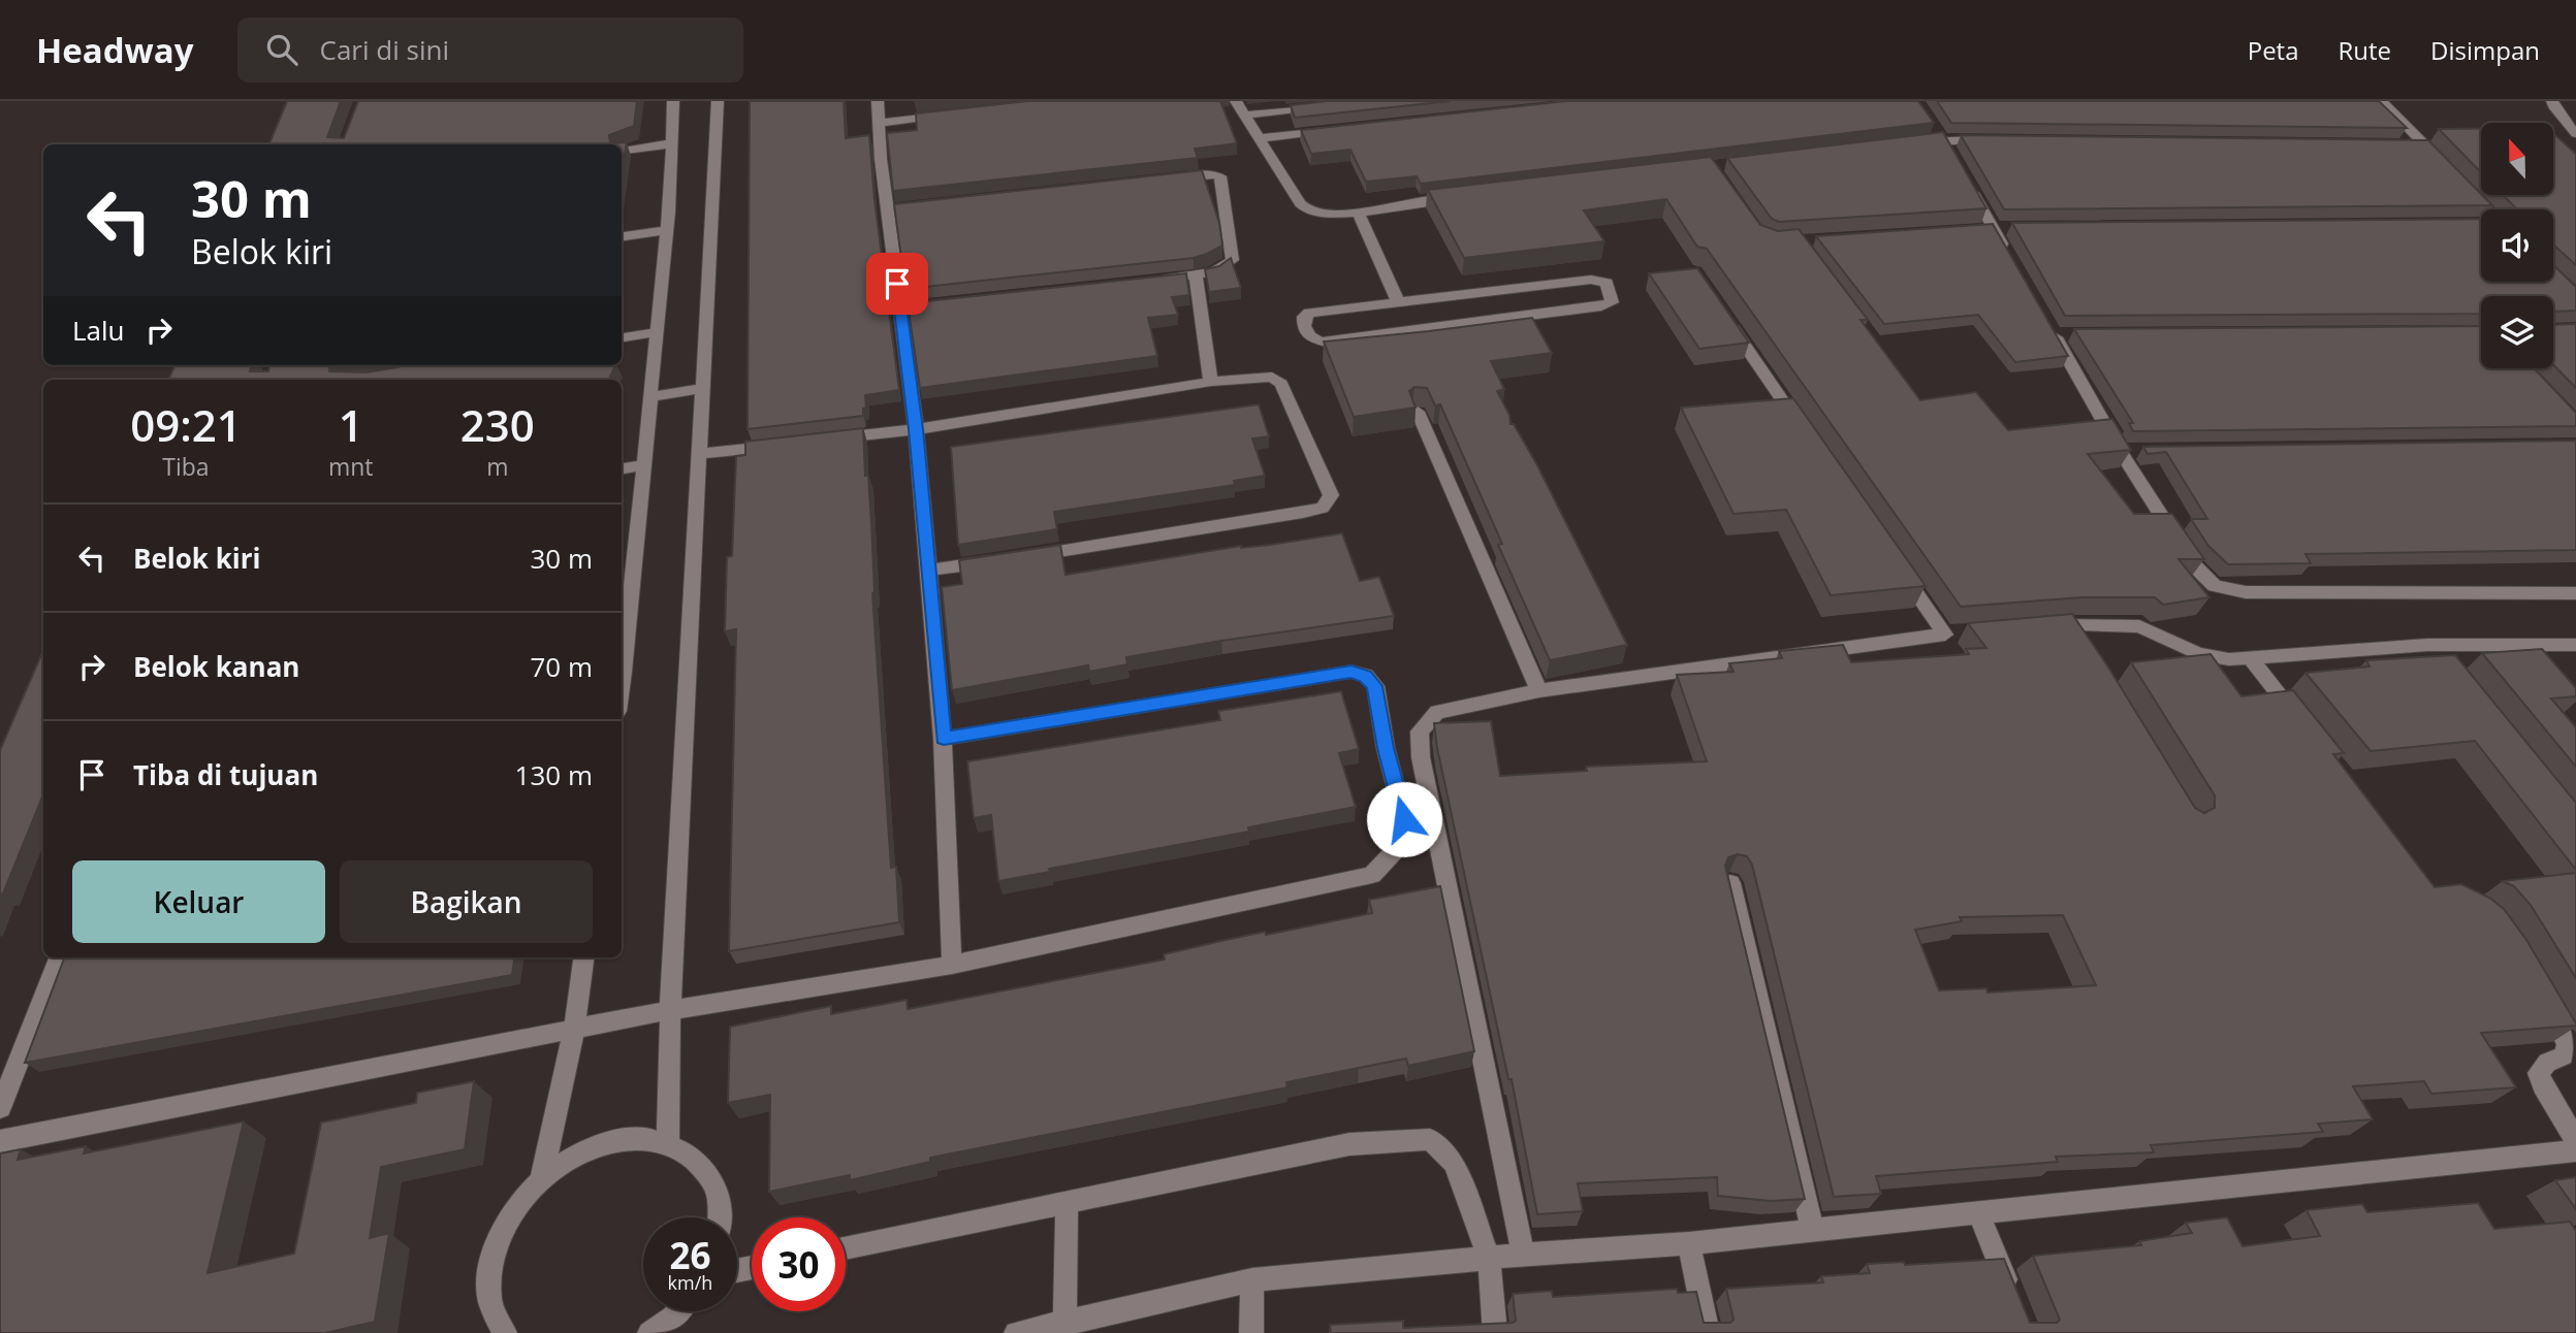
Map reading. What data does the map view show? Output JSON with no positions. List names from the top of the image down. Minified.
{"north":"top","page":{"header":"Headway","search":"Cari di sini","nav":["Peta","Rute","Disimpan"],"turn":["30 m","Belok kiri"],"then":"Lalu","eta":["09:21","Tiba","1","mnt","230","m"],"list":[{"name":"Belok kiri","value":"30 m"},{"name":"Belok kanan","value":"70 m"},{"name":"Tiba di tujuan","value":"130 m"}],"buttons":["Keluar","Bagikan"],"speed":"26 km/h","limit":"30"}}
